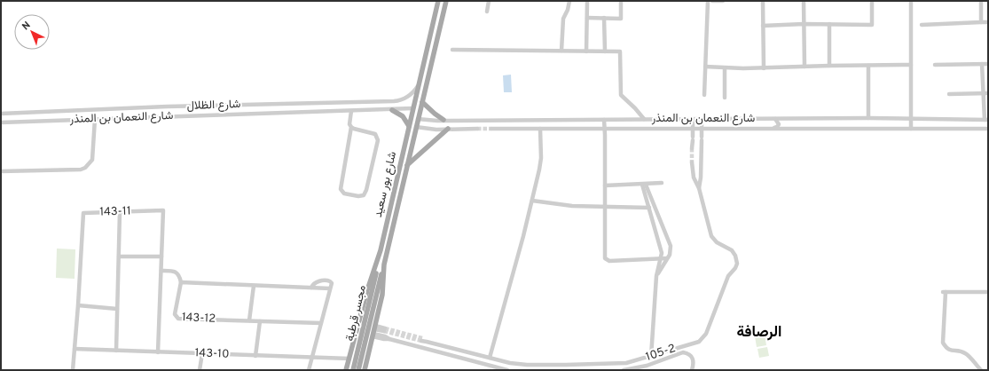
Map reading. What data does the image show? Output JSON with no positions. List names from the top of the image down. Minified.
{"streets":{"main road":["شارع بور سعيد","مجسر قرطبة"],"street":["شارع الظلال","شارع النعمان بن المنذر","143-11","143-12","105-2","143-10"]},"crossings":[["شارع الظلال","شارع بور سعيد"],["شارع النعمان بن المنذر","شارع بور سعيد"],["شارع النعمان بن المنذر","105-2"],["شارع بور سعيد","مجسر قرطبة"],["شارع بور سعيد","143-10"],["143-11","143-10"]],"districts":["الرصافة"],"north":"top left"}
